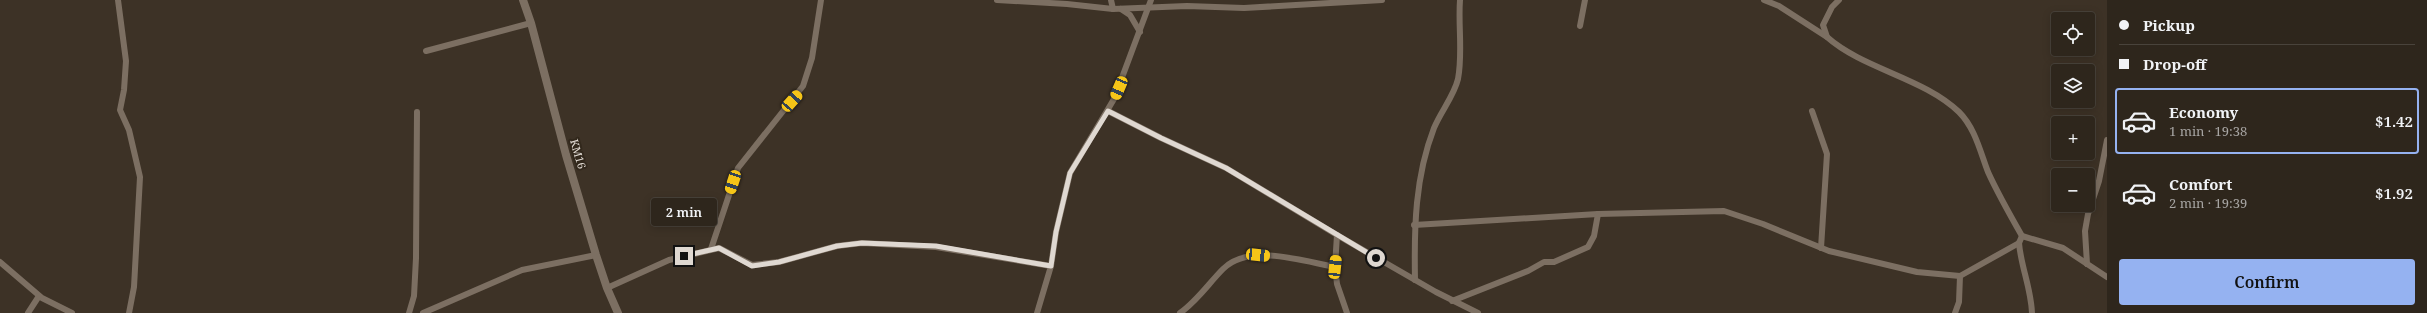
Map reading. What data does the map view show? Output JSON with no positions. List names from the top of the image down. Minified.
{"streets":{"street":["KM16"]},"page":{"banner":["Pickup","Drop-off"],"map_buttons":["+","−"],"list":[{"name":"Economy","note":"1 min · 19:38","value":"$1.42"},{"name":"Comfort","note":"2 min · 19:39","value":"$1.92"}],"bubble":"2 min","buttons":"Confirm"}}
